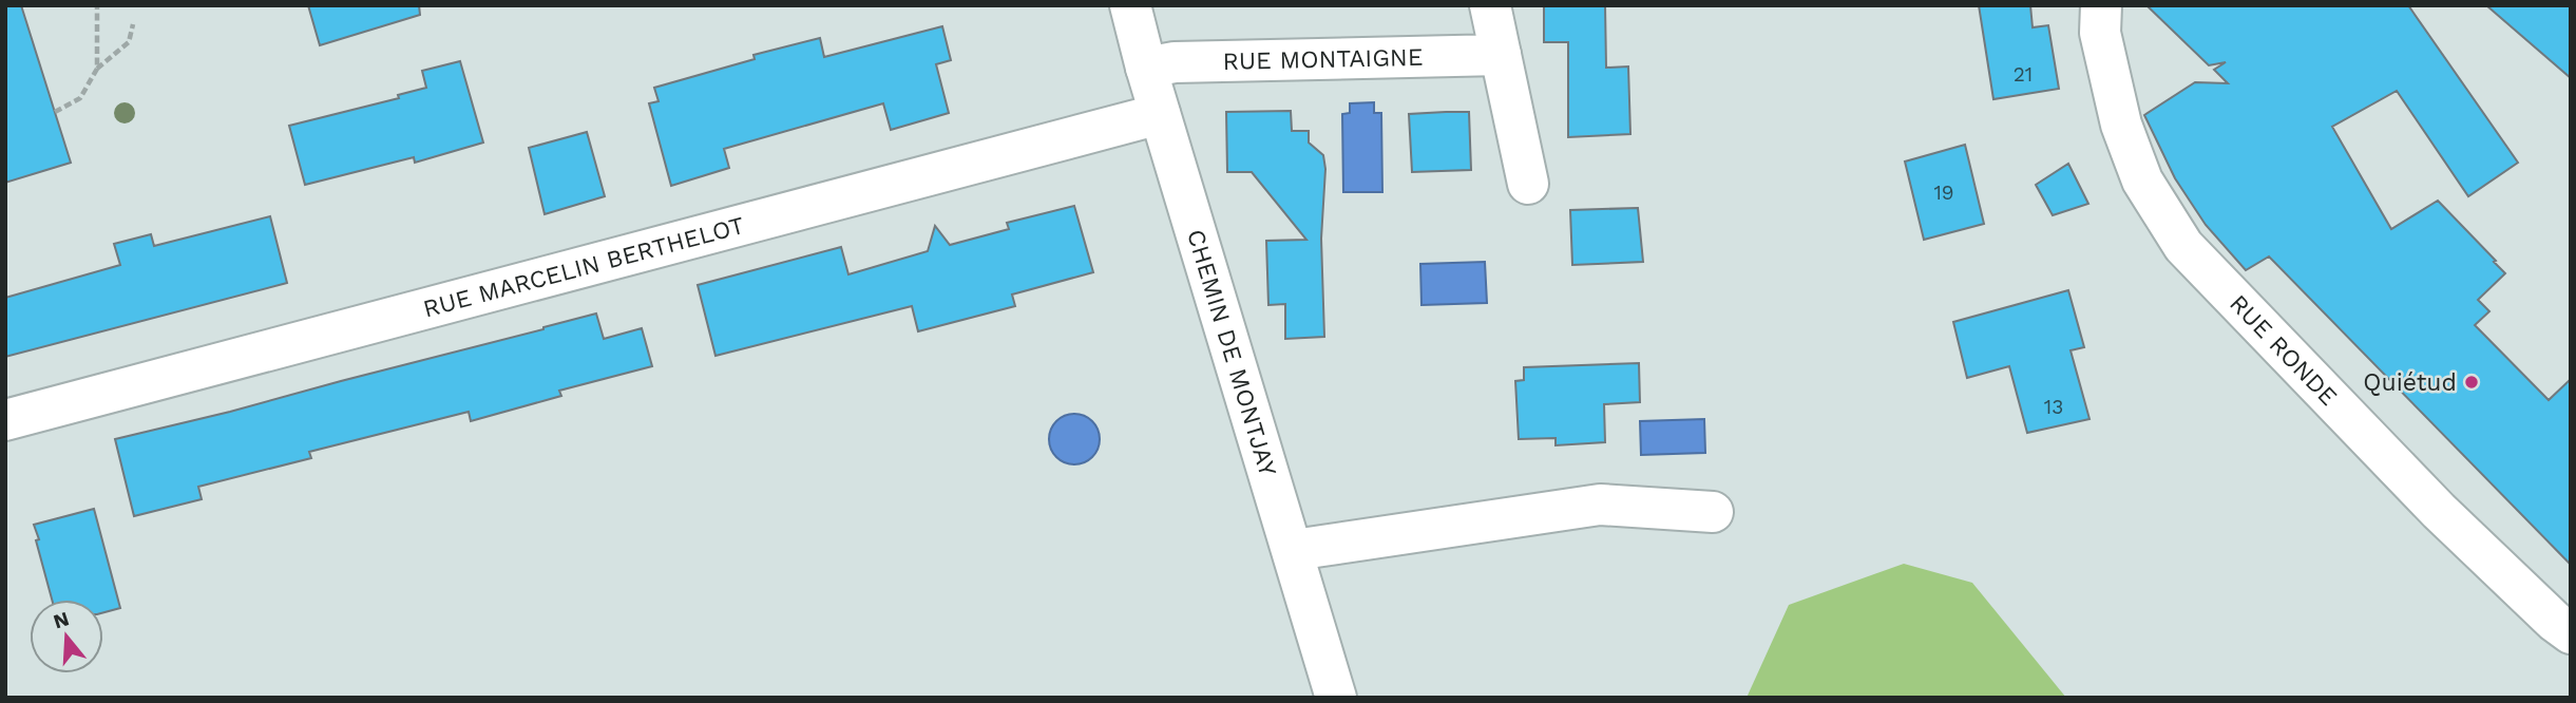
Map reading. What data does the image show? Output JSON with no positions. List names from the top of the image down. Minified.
{"streets":{"street":["RUE MONTAIGNE","RUE MARCELIN BERTHELOT","RUE RONDE","CHEMIN DE MONTJAY"]},"crossings":[["RUE MONTAIGNE","CHEMIN DE MONTJAY"],["RUE MARCELIN BERTHELOT","CHEMIN DE MONTJAY"]],"places":["Quiétud"],"house_numbers":["21","19","13"],"north":"top"}
